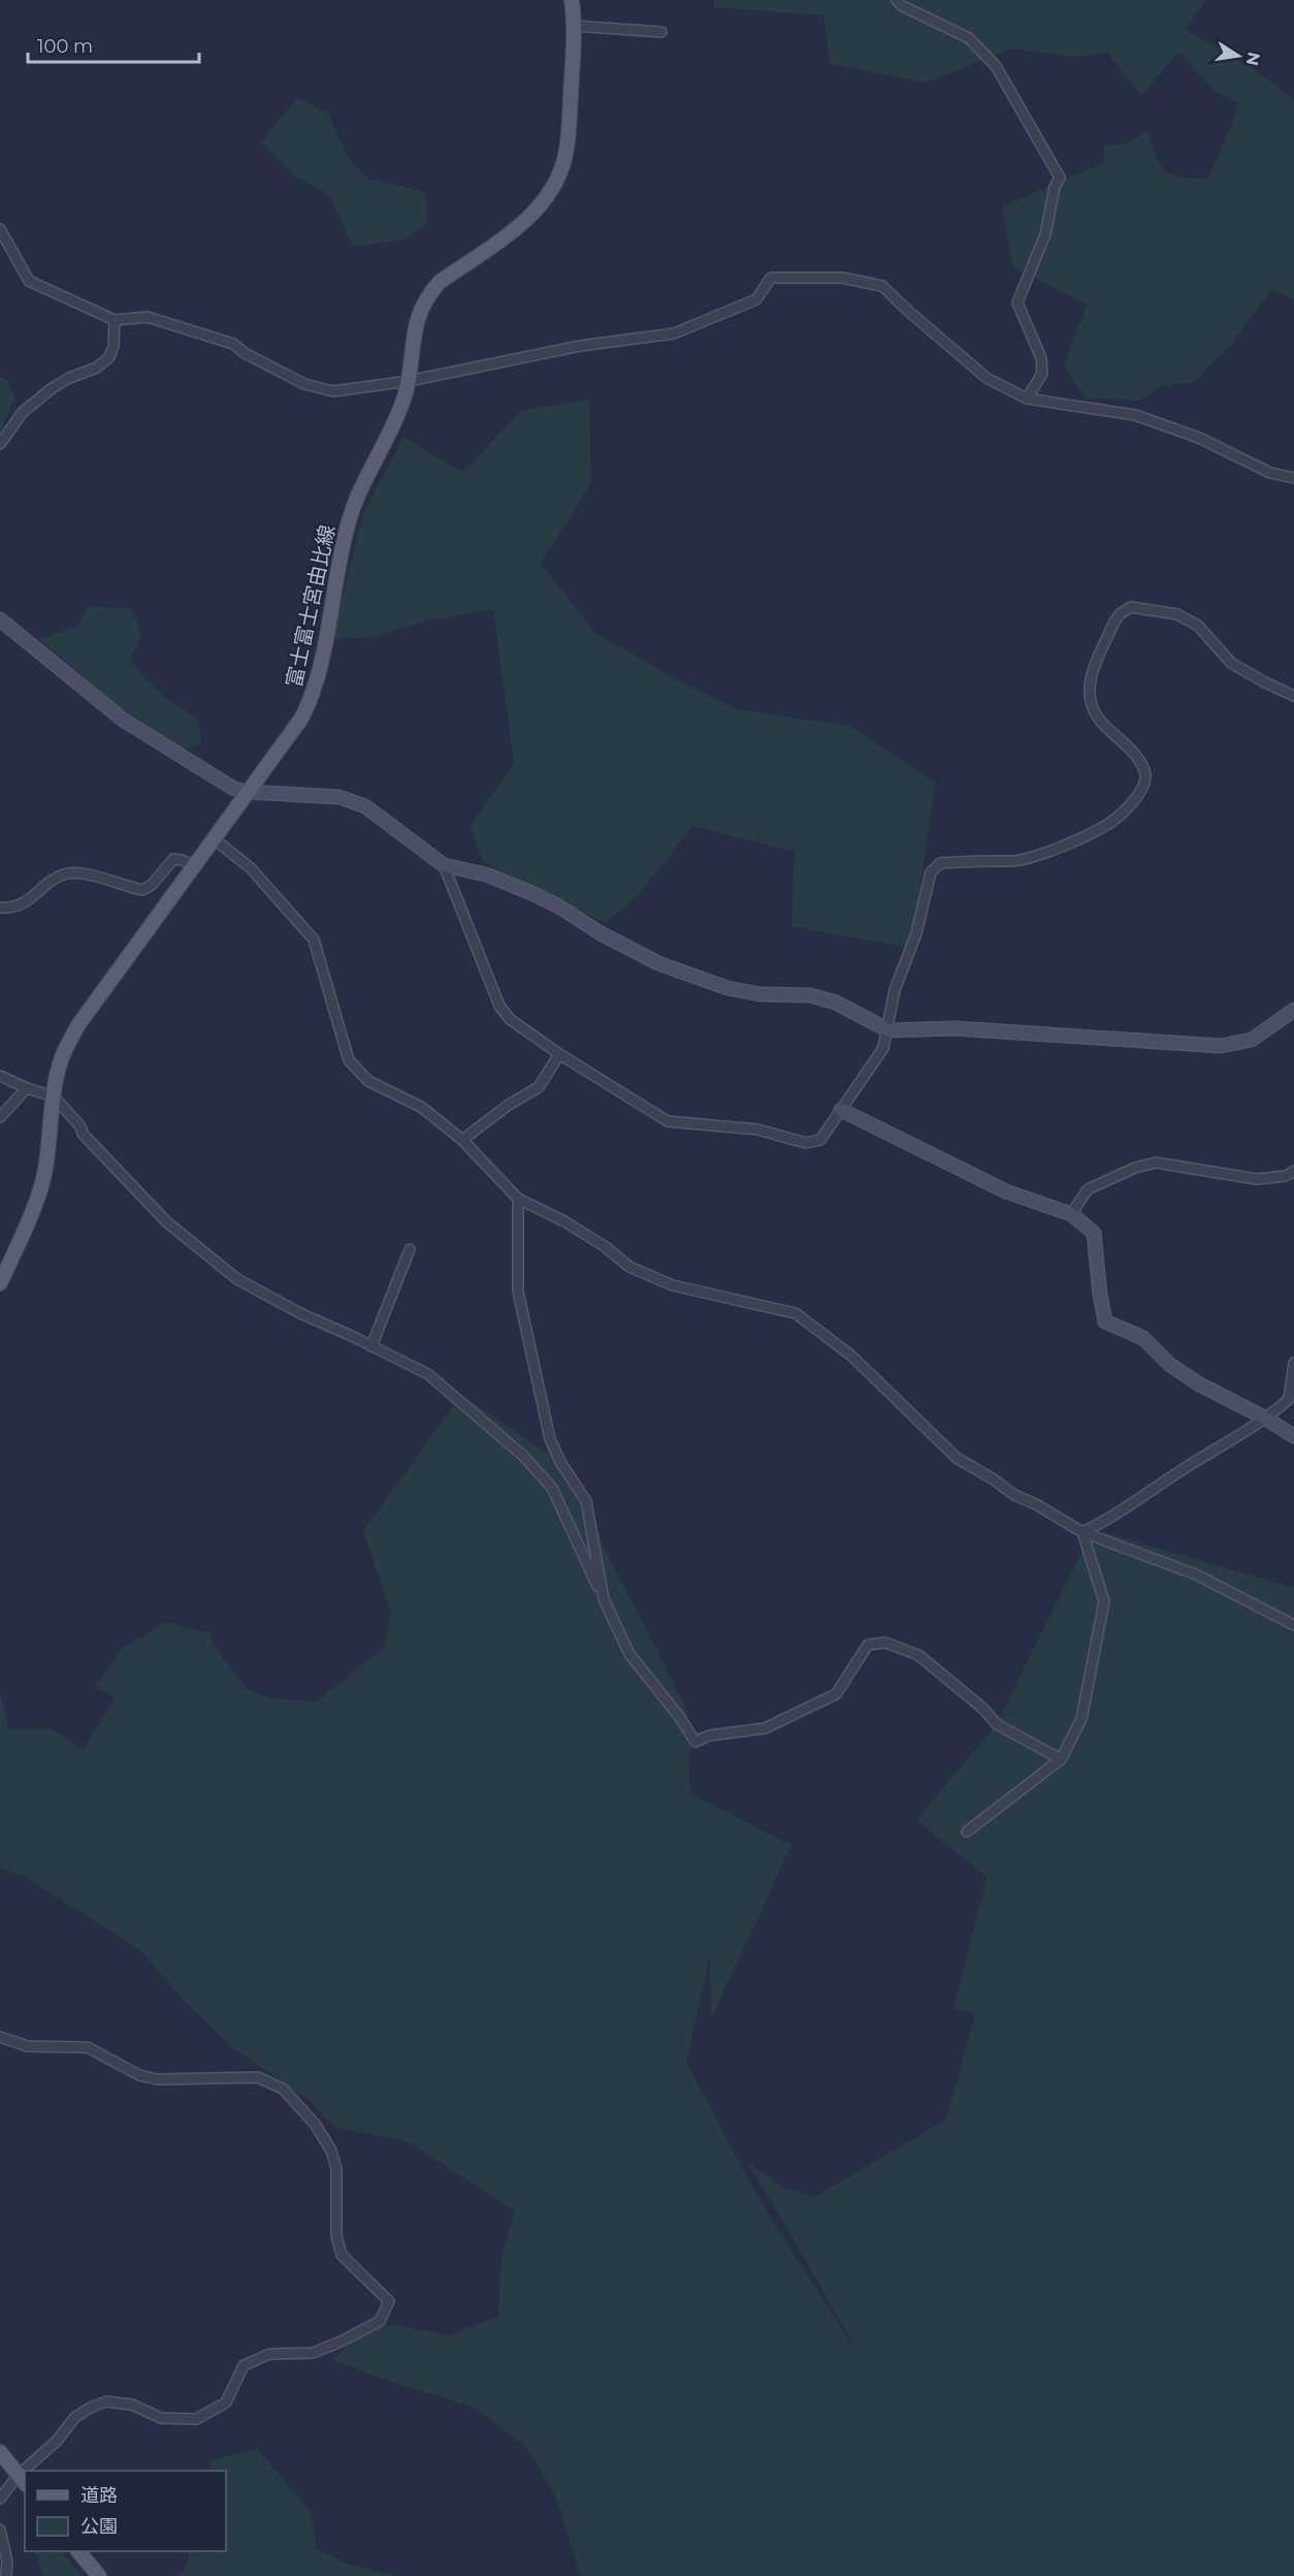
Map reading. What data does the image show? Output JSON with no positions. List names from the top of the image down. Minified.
{"streets":{"main road":["富士富士宮由比線"]},"legend":["道路","公園"],"scale_bar":"100 m","north":"right"}
